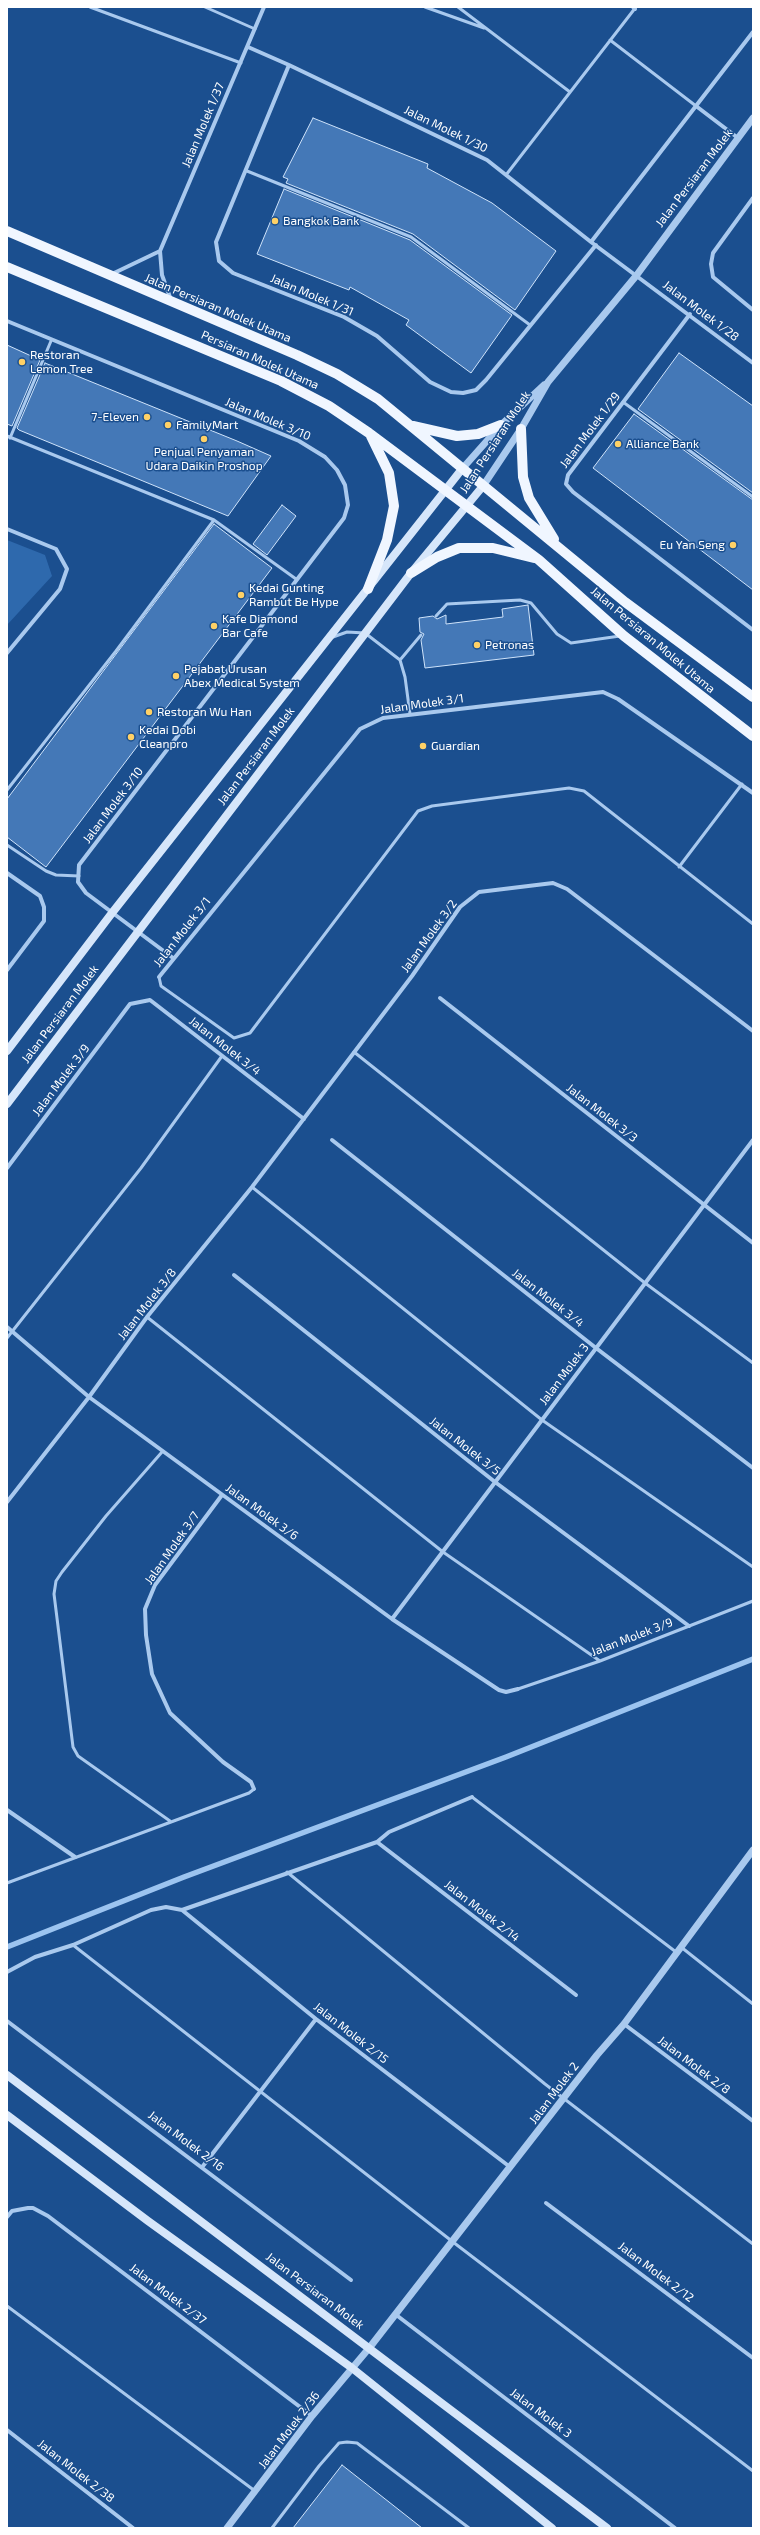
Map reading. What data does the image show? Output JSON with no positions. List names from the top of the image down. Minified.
{"streets":{"main road":["Jalan Persiaran Molek","Jalan Persiaran Molek Utama","Persiaran Molek Utama"],"street":["Jalan Molek 1/37","Jalan Molek 1/30","Jalan Molek 1/31","Jalan Molek 1/28","Jalan Molek 3/10","Jalan Molek 1/29","Jalan Molek 3/1","Jalan Molek 3/2","Jalan Molek 3/4","Jalan Molek 3/9","Jalan Molek 3/3","Jalan Molek 3/8","Jalan Molek 3","Jalan Molek 3/5","Jalan Molek 3/6","Jalan Molek 3/7","Jalan Molek 2/14","Jalan Molek 2/15","Jalan Molek 2/8","Jalan Molek 2","Jalan Molek 2/16","Jalan Molek 2/12","Jalan Molek 2/37","Jalan Molek 2/36","Jalan Molek 2/38"]},"crossings":[["Jalan Molek 1/37","Jalan Molek 1/30"],["Jalan Molek 1/37","Jalan Persiaran Molek Utama"],["Jalan Molek 1/30","Jalan Persiaran Molek"],["Jalan Molek 1/30","Jalan Molek 1/31"],["Jalan Molek 1/30","Jalan Molek 1/28"],["Jalan Persiaran Molek","Jalan Molek 1/28"],["Jalan Persiaran Molek","Persiaran Molek Utama"],["Jalan Persiaran Molek","Jalan Molek 2"],["Jalan Persiaran Molek","Jalan Molek 2/36"],["Jalan Persiaran Molek Utama","Persiaran Molek Utama"],["Jalan Molek 1/28","Jalan Molek 1/29"],["Jalan Molek 3/2","Jalan Molek 3/4"],["Jalan Molek 3/2","Jalan Molek 3/8"],["Jalan Molek 3/4","Jalan Molek 3/9"],["Jalan Molek 3/4","Jalan Molek 3/8"],["Jalan Molek 3/4","Jalan Molek 3"],["Jalan Molek 3/9","Jalan Molek 3/5"],["Jalan Molek 3/9","Jalan Molek 3/6"],["Jalan Molek 3/3","Jalan Molek 3"],["Jalan Molek 3/8","Jalan Molek 3/6"],["Jalan Molek 3","Jalan Molek 3/5"],["Jalan Molek 3","Jalan Molek 3/6"],["Jalan Molek 3","Jalan Molek 2"],["Jalan Molek 3/6","Jalan Molek 3/7"],["Jalan Molek 2/15","Jalan Molek 2"],["Jalan Molek 2/8","Jalan Molek 2"],["Jalan Molek 2","Jalan Molek 2/36"],["Jalan Molek 2/37","Jalan Molek 2/36"]],"places":["Bangkok Bank","Restoran Lemon Tree","7-Eleven","FamilyMart","Penjual Penyaman Udara Daikin Proshop","Alliance Bank","Eu Yan Seng","Kedai Gunting Rambut Be Hype","Kafe Diamond Bar Cafe","Petronas","Pejabat Urusan Abex Medical System","Restoran Wu Han","Kedai Dobi Cleanpro","Guardian"]}
